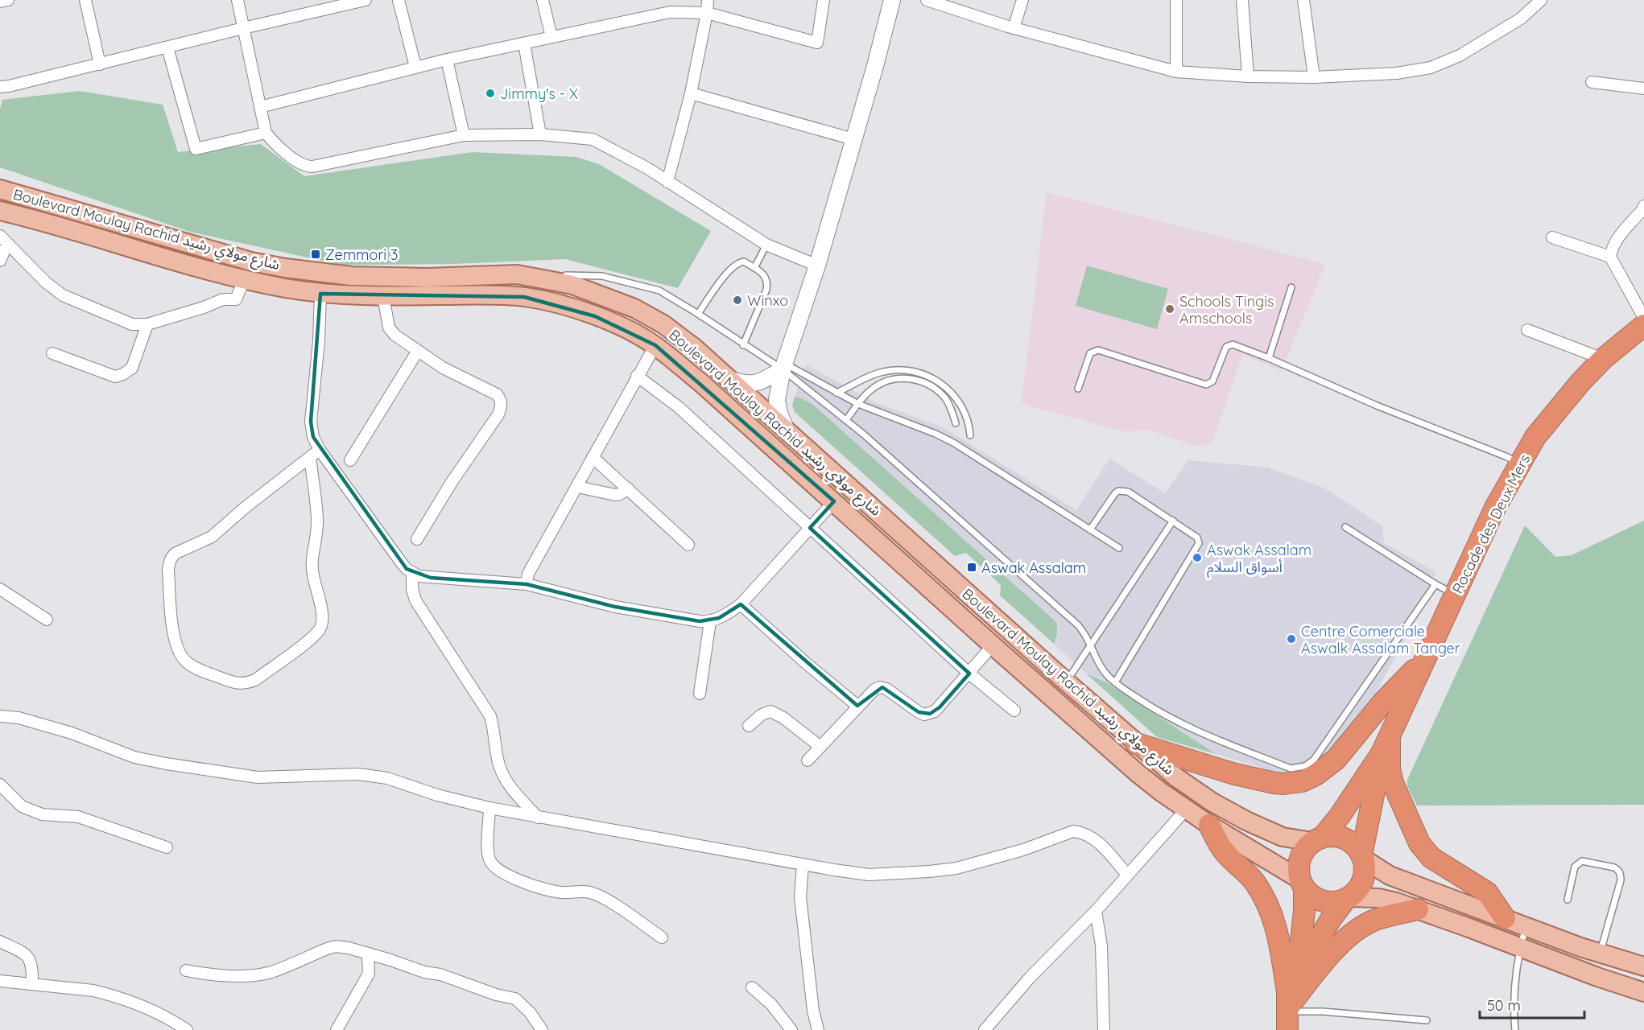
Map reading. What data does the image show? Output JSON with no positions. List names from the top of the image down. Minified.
{"streets":{"highway":["Rocade des Deux Mers"],"main road":["Boulevard Moulay Rachid شارع مولاي رشيد"]},"crossings":[["Boulevard Moulay Rachid شارع مولاي رشيد","Rocade des Deux Mers"]],"places":{"other":["Jimmy's - X","Winxo","Schools Tingis Amschools","Aswak Assalam أسواق السلام","Centre Comerciale Aswalk Assalam Tanger"],"transit":["Zemmori 3","Aswak Assalam"]},"scale_bar":"50 m"}
